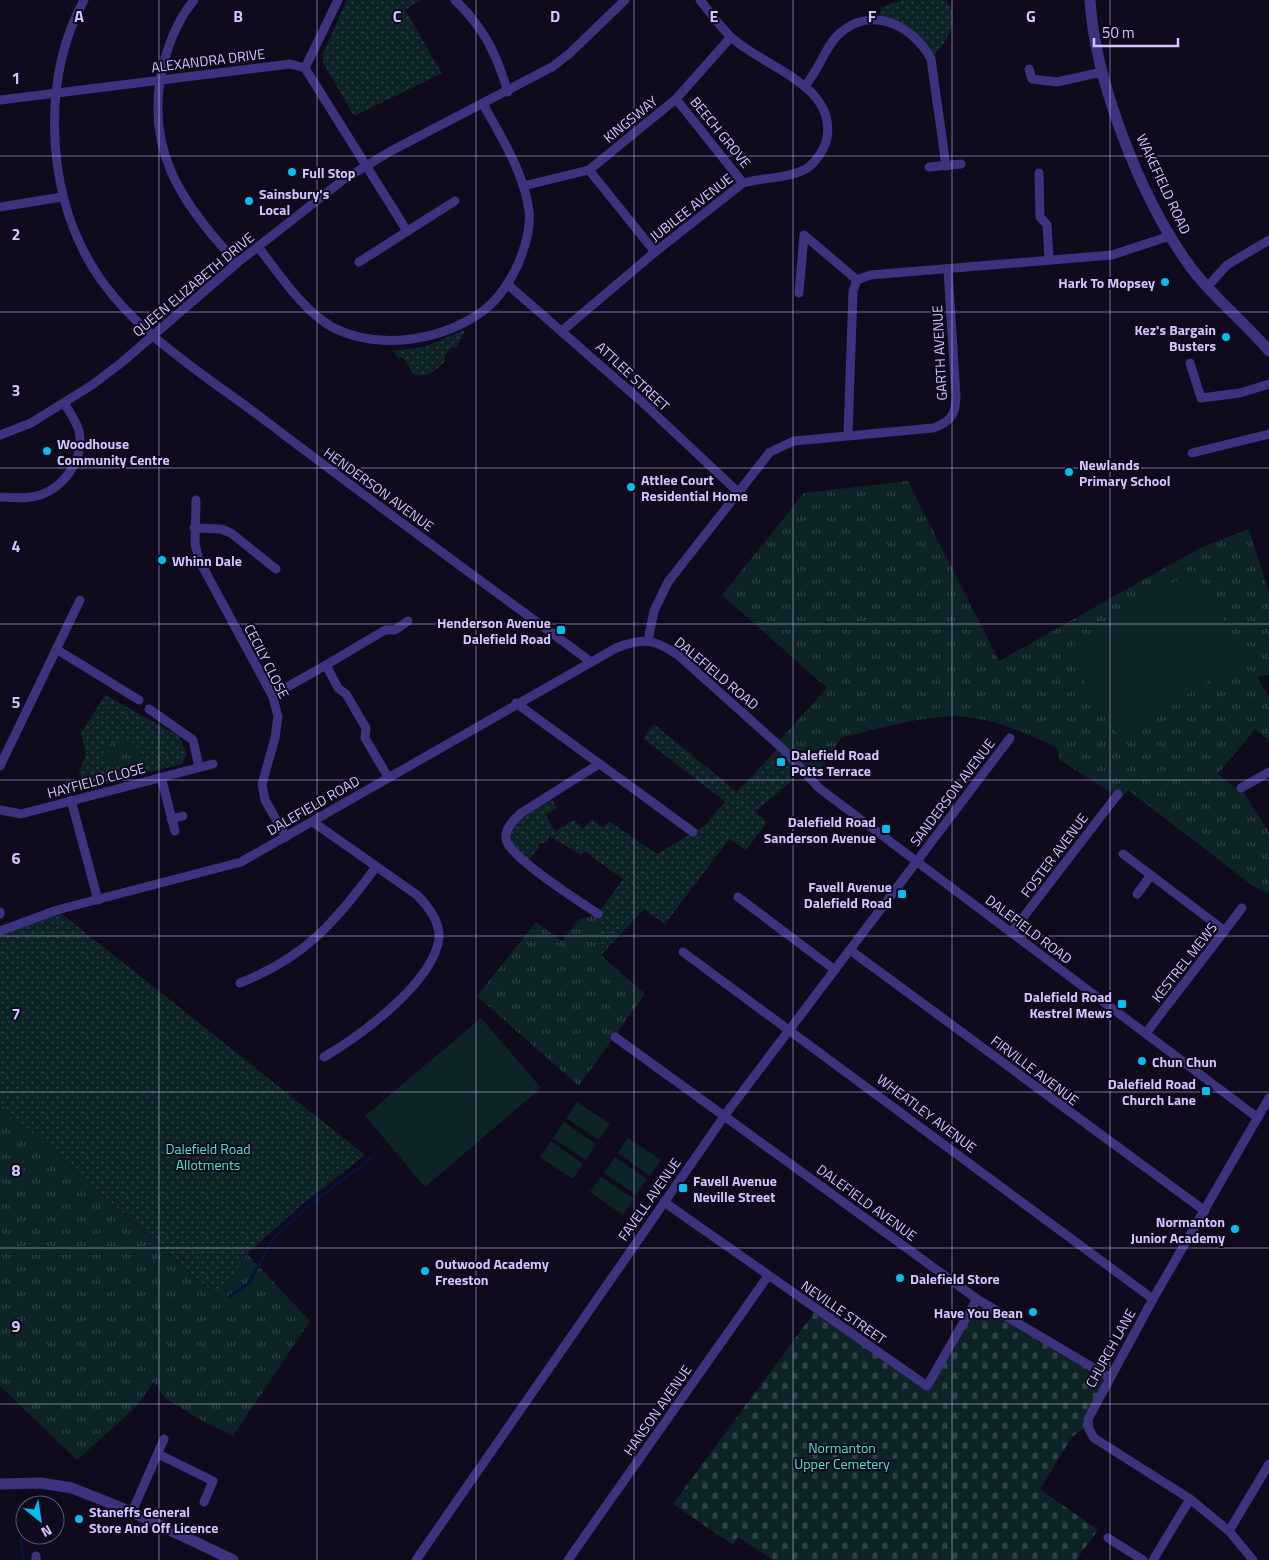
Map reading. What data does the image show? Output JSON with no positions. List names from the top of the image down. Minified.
{"streets":{"street":["ALEXANDRA DRIVE","KINGSWAY","BEECH GROVE","WAKEFIELD ROAD","JUBILEE AVENUE","QUEEN ELIZABETH DRIVE","GARTH AVENUE","ATTLEE STREET","HENDERSON AVENUE","CECILY CLOSE","DALEFIELD ROAD","HAYFIELD CLOSE","SANDERSON AVENUE","FOSTER AVENUE","KESTREL MEWS","FIRVILLE AVENUE","WHEATLEY AVENUE","FAVELL AVENUE","DALEFIELD AVENUE","NEVILLE STREET","CHURCH LANE","HANSON AVENUE"]},"crossings":[["ALEXANDRA DRIVE","HENDERSON AVENUE"],["KINGSWAY","BEECH GROVE"],["KINGSWAY","JUBILEE AVENUE"],["BEECH GROVE","JUBILEE AVENUE"],["JUBILEE AVENUE","ATTLEE STREET"],["QUEEN ELIZABETH DRIVE","HENDERSON AVENUE"],["GARTH AVENUE","ATTLEE STREET"],["GARTH AVENUE","DALEFIELD ROAD"],["HENDERSON AVENUE","DALEFIELD ROAD"],["CECILY CLOSE","DALEFIELD ROAD"],["DALEFIELD ROAD","SANDERSON AVENUE"],["DALEFIELD ROAD","FOSTER AVENUE"],["DALEFIELD ROAD","KESTREL MEWS"],["DALEFIELD ROAD","FAVELL AVENUE"],["DALEFIELD ROAD","CHURCH LANE"],["SANDERSON AVENUE","FAVELL AVENUE"],["FIRVILLE AVENUE","FAVELL AVENUE"],["FIRVILLE AVENUE","CHURCH LANE"],["WHEATLEY AVENUE","FAVELL AVENUE"],["WHEATLEY AVENUE","CHURCH LANE"],["FAVELL AVENUE","DALEFIELD AVENUE"],["FAVELL AVENUE","NEVILLE STREET"],["DALEFIELD AVENUE","NEVILLE STREET"],["DALEFIELD AVENUE","CHURCH LANE"],["NEVILLE STREET","HANSON AVENUE"]],"parks":["Dalefield Road Allotments","Normanton Upper Cemetery"],"places":{"other":["Full Stop","Sainsbury's Local","Hark To Mopsey","Kez's Bargain Busters","Woodhouse Community Centre","Newlands Primary School","Attlee Court Residential Home","Whinn Dale","Chun Chun","Normanton Junior Academy","Outwood Academy Freeston","Dalefield Store","Have You Bean","Staneffs General Store And Off Licence"],"transit":["Henderson Avenue Dalefield Road","Dalefield Road Potts Terrace","Dalefield Road Sanderson Avenue","Favell Avenue Dalefield Road","Dalefield Road Kestrel Mews","Dalefield Road Church Lane","Favell Avenue Neville Street"]},"scale_bar":"50 m","north":"bottom right","grid":{"columns":["A","B","C","D","E","F","G"],"rows":["1","2","3","4","5","6","7","8","9"]}}
